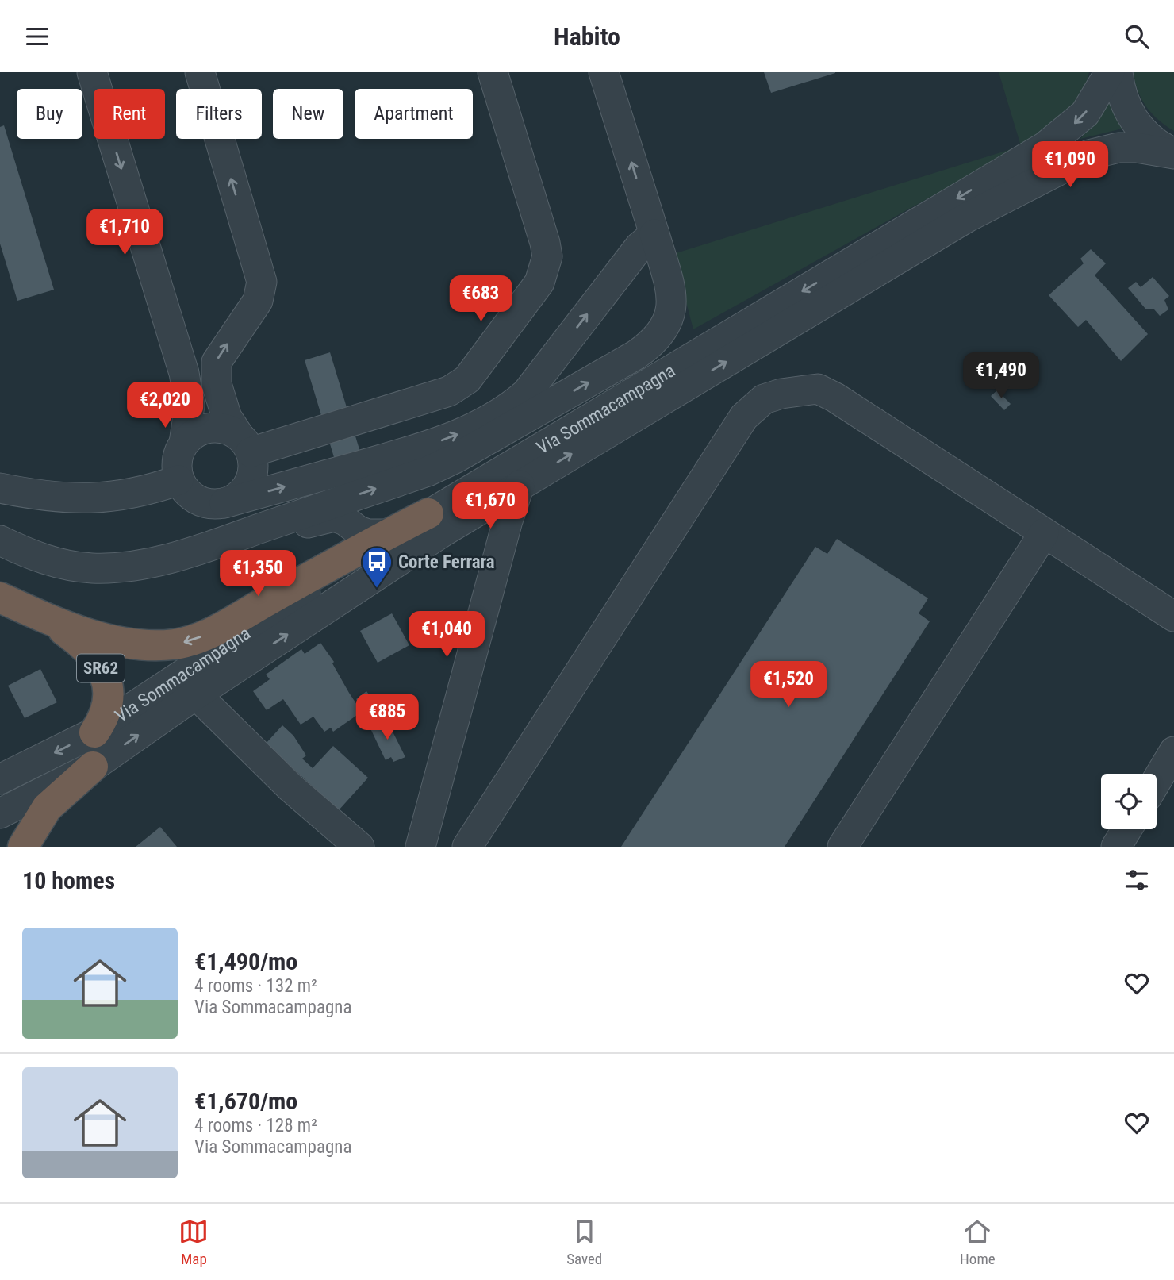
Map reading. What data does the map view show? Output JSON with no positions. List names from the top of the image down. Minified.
{"streets":{"highway":["SR62"],"street":["Via Sommacampagna"]},"crossings":[["Via Sommacampagna","SR62"]],"places":{"bus stop":["Corte Ferrara"]},"page":{"header":"Habito","chip":["Buy","Rent","Filters","New","Apartment"],"price":["€1,090","€1,710","€683","€1,490","€2,020","€1,670","€1,350","€1,040","€1,520","€885"],"heading":"10 homes","list":[{"name":"€1,490/mo","note":"4 rooms · 132 m² · Via Sommacampagna"},{"name":"€1,670/mo","note":"4 rooms · 128 m² · Via Sommacampagna"}],"tabs":["Map","Saved","Home"]}}
